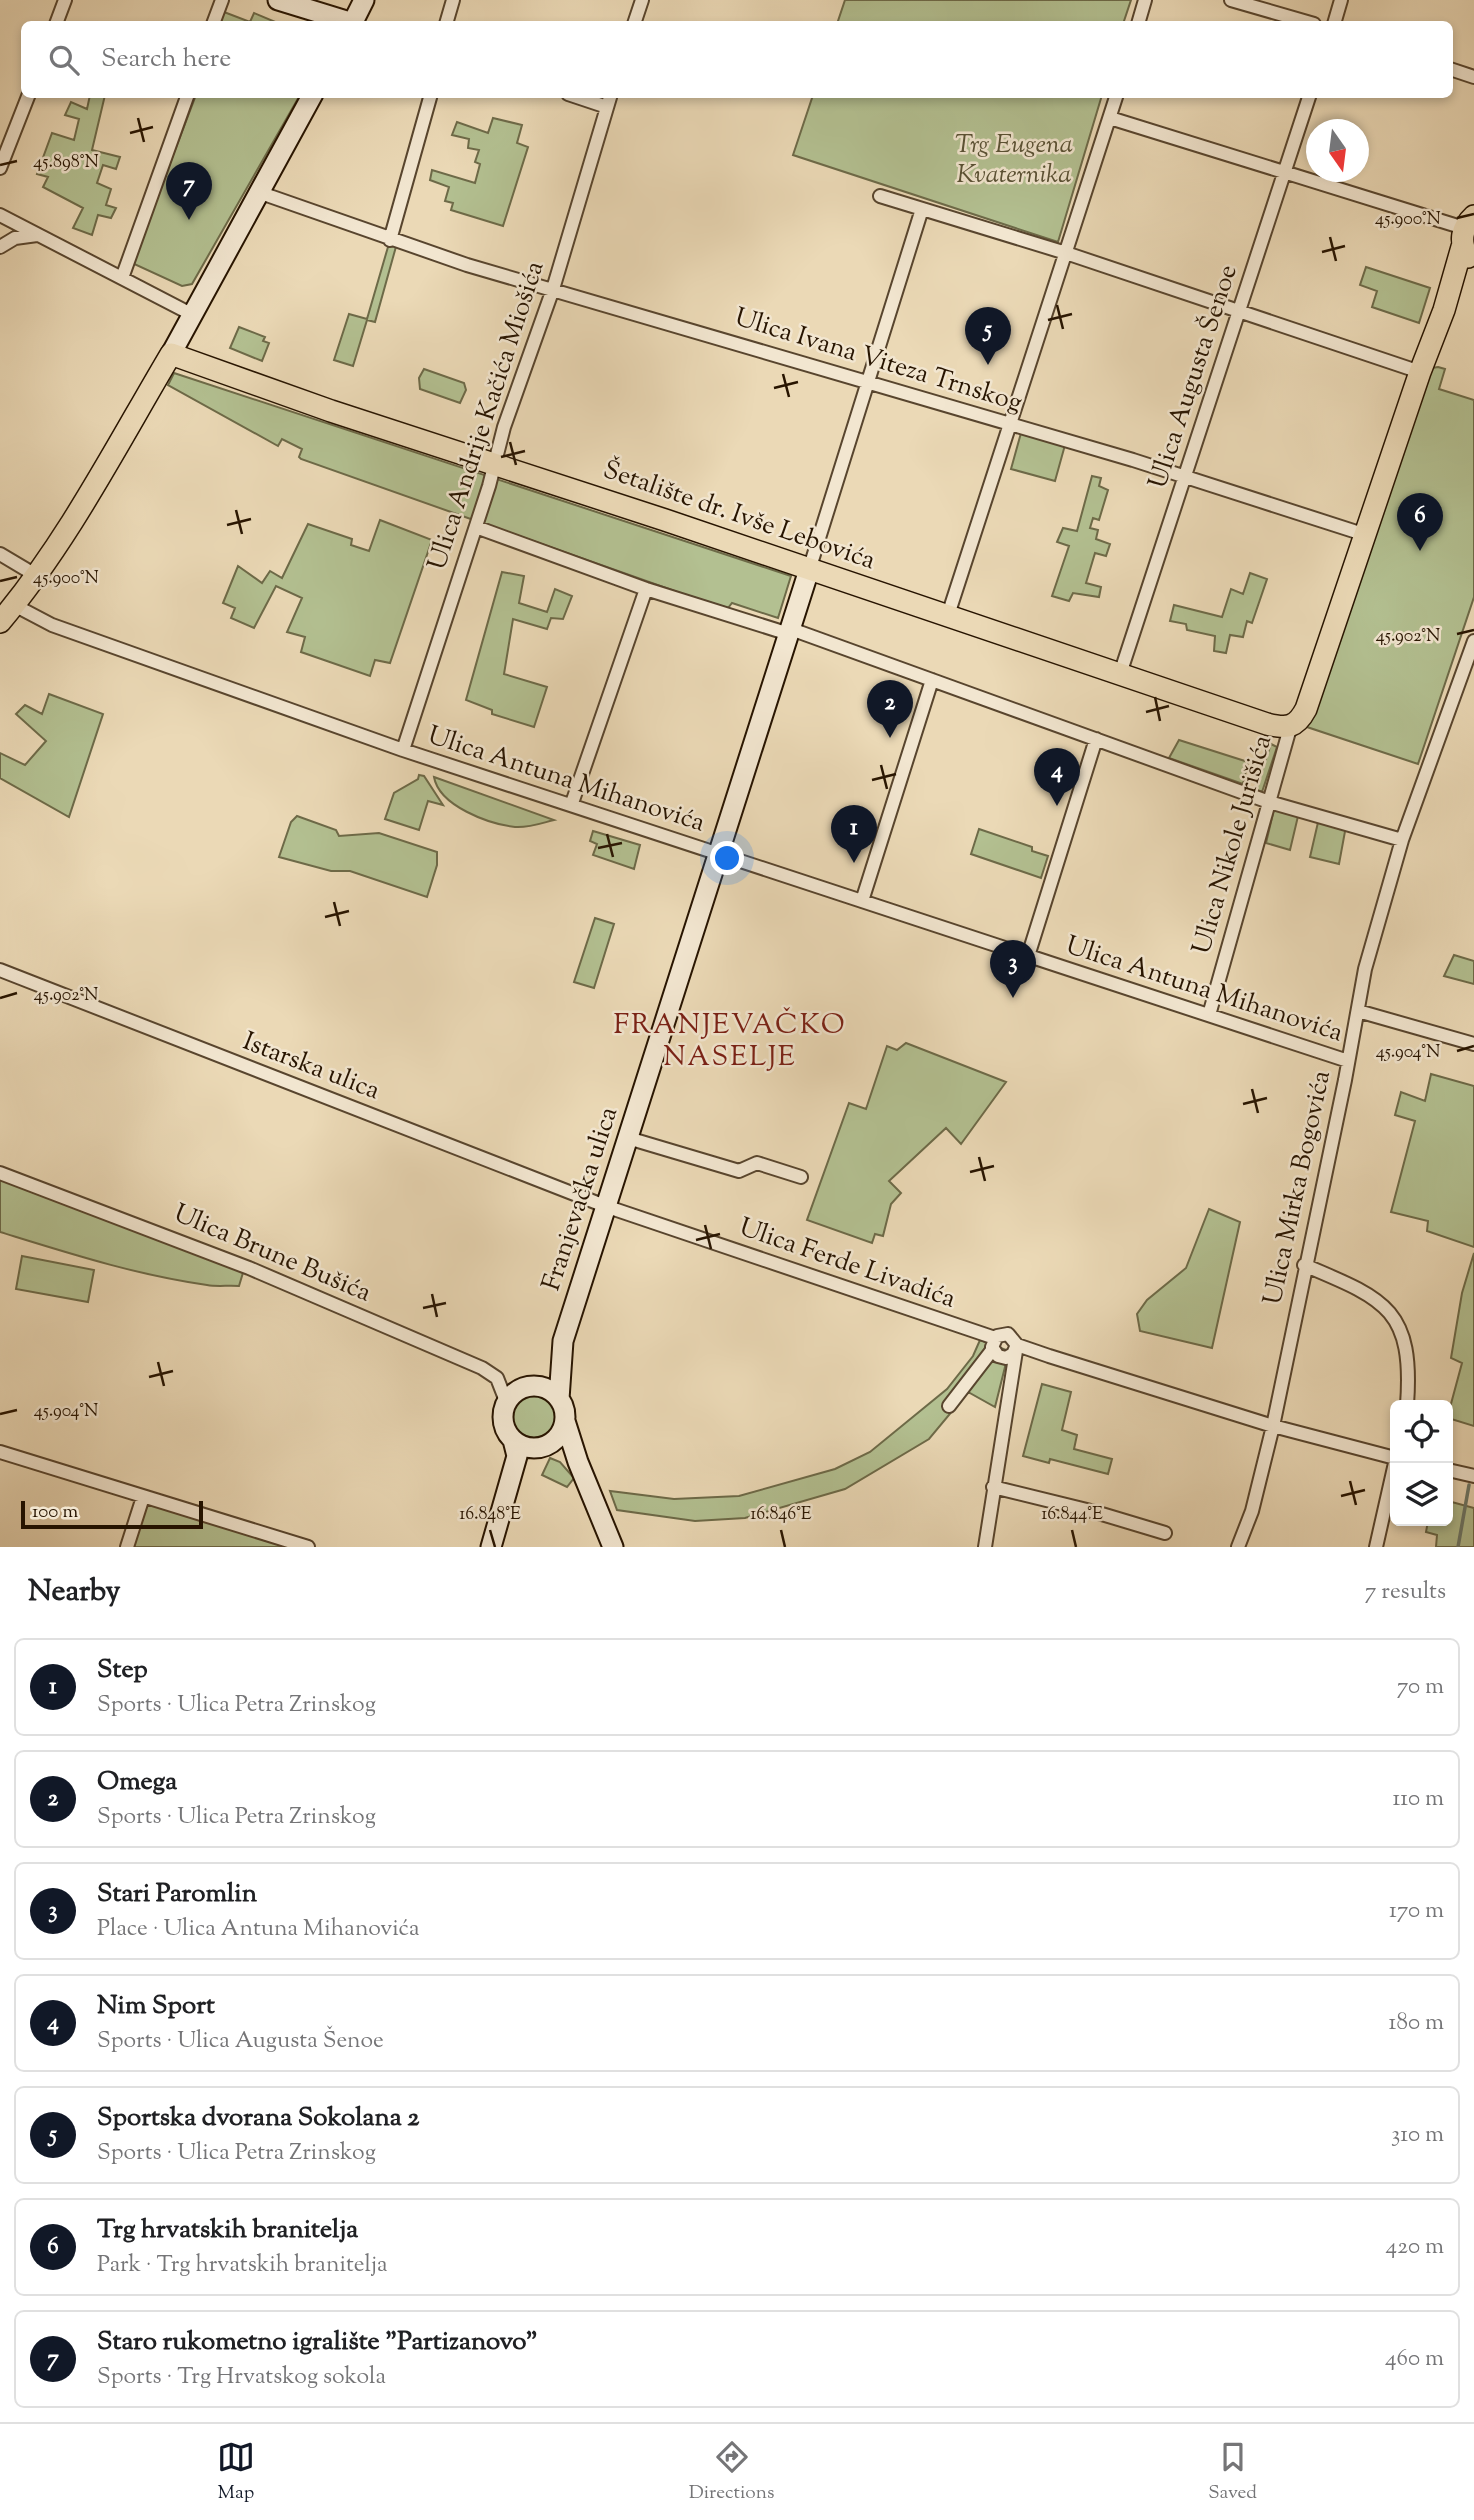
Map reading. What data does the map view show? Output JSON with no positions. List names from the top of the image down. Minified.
{"streets":{"main road":["Šetalište dr. Ivše Lebovića","Franjevačka ulica"],"street":["Ulica Ivana Viteza Trnskog","Ulica Augusta Šenoe","Ulica Andrije Kačića Miošića","Ulica Antuna Mihanovića","Ulica Nikole Jurišića","Istarska ulica","Ulica Mirka Bogovića","Ulica Brune Bušića","Ulica Ferde Livadića"]},"crossings":[["Ulica Ivana Viteza Trnskog","Ulica Augusta Šenoe"],["Ulica Ivana Viteza Trnskog","Ulica Andrije Kačića Miošića"],["Ulica Augusta Šenoe","Šetalište dr. Ivše Lebovića"],["Ulica Andrije Kačića Miošića","Šetalište dr. Ivše Lebovića"],["Ulica Andrije Kačića Miošića","Ulica Antuna Mihanovića"],["Šetalište dr. Ivše Lebovića","Ulica Nikole Jurišića"],["Šetalište dr. Ivše Lebovića","Franjevačka ulica"],["Ulica Antuna Mihanovića","Ulica Nikole Jurišića"],["Ulica Antuna Mihanovića","Ulica Mirka Bogovića"],["Ulica Antuna Mihanovića","Franjevačka ulica"],["Istarska ulica","Franjevačka ulica"],["Istarska ulica","Ulica Ferde Livadića"],["Ulica Mirka Bogovića","Ulica Ferde Livadića"],["Franjevačka ulica","Ulica Brune Bušića"],["Franjevačka ulica","Ulica Ferde Livadića"]],"districts":["FRANJEVAČKO NASELJE"],"parks":["Trg Eugena Kvaternika"],"scale_bar":"100 m","north":"bottom","page":{"search":"Search here","pins":["7","5","6","2","4","1","3"],"scale":"100 m","heading":["Nearby","7 results"],"list":[{"mark":"1","name":"Step","note":"Sports · Ulica Petra Zrinskog","value":"70 m"},{"mark":"2","name":"Omega","note":"Sports · Ulica Petra Zrinskog","value":"110 m"},{"mark":"3","name":"Stari Paromlin","note":"Place · Ulica Antuna Mihanovića","value":"170 m"},{"mark":"4","name":"Nim Sport","note":"Sports · Ulica Augusta Šenoe","value":"180 m"},{"mark":"5","name":"Sportska dvorana Sokolana 2","note":"Sports · Ulica Petra Zrinskog","value":"310 m"},{"mark":"6","name":"Trg hrvatskih branitelja","note":"Park · Trg hrvatskih branitelja","value":"420 m"},{"mark":"7","name":"Staro rukometno igralište \"Partizanovo\"","note":"Sports · Trg Hrvatskog sokola","value":"460 m"}],"nav":["Map","Directions","Saved"]},"coordinates":["45.898°N","45.900°N","45.902°N","45.904°N","16.848°E","16.846°E","16.844°E"]}
